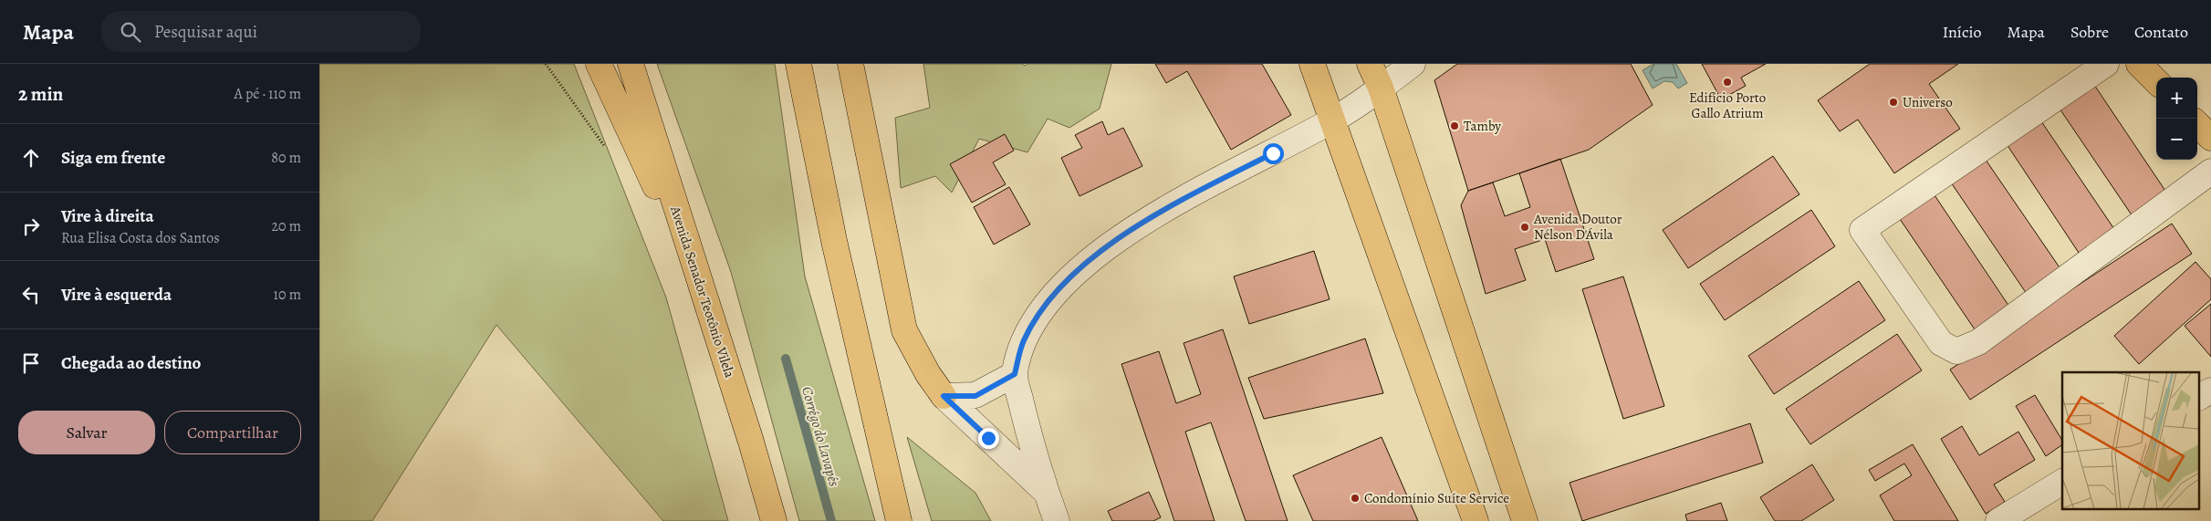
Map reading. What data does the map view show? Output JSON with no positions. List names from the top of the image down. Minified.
{"streets":{"main road":["Avenida Senador Teotônio Vilela"]},"water":["Corrégo do Lavapés"],"places":["Edifício Porto Gallo Atrium","Universo","Tamby","Avenida Doutor Nélson D'Ávila","Condomínio Suíte Service"],"page":{"header":"Mapa","search":"Pesquisar aqui","nav":["Início","Mapa","Sobre","Contato"],"heading":["2 min","A pé · 110 m"],"map_buttons":["+","−"],"list":[["Siga em frente","80 m"],["Vire à direita","Rua Elisa Costa dos Santos","20 m"],["Vire à esquerda","10 m"],"Chegada ao destino"],"buttons":["Salvar","Compartilhar"]}}
